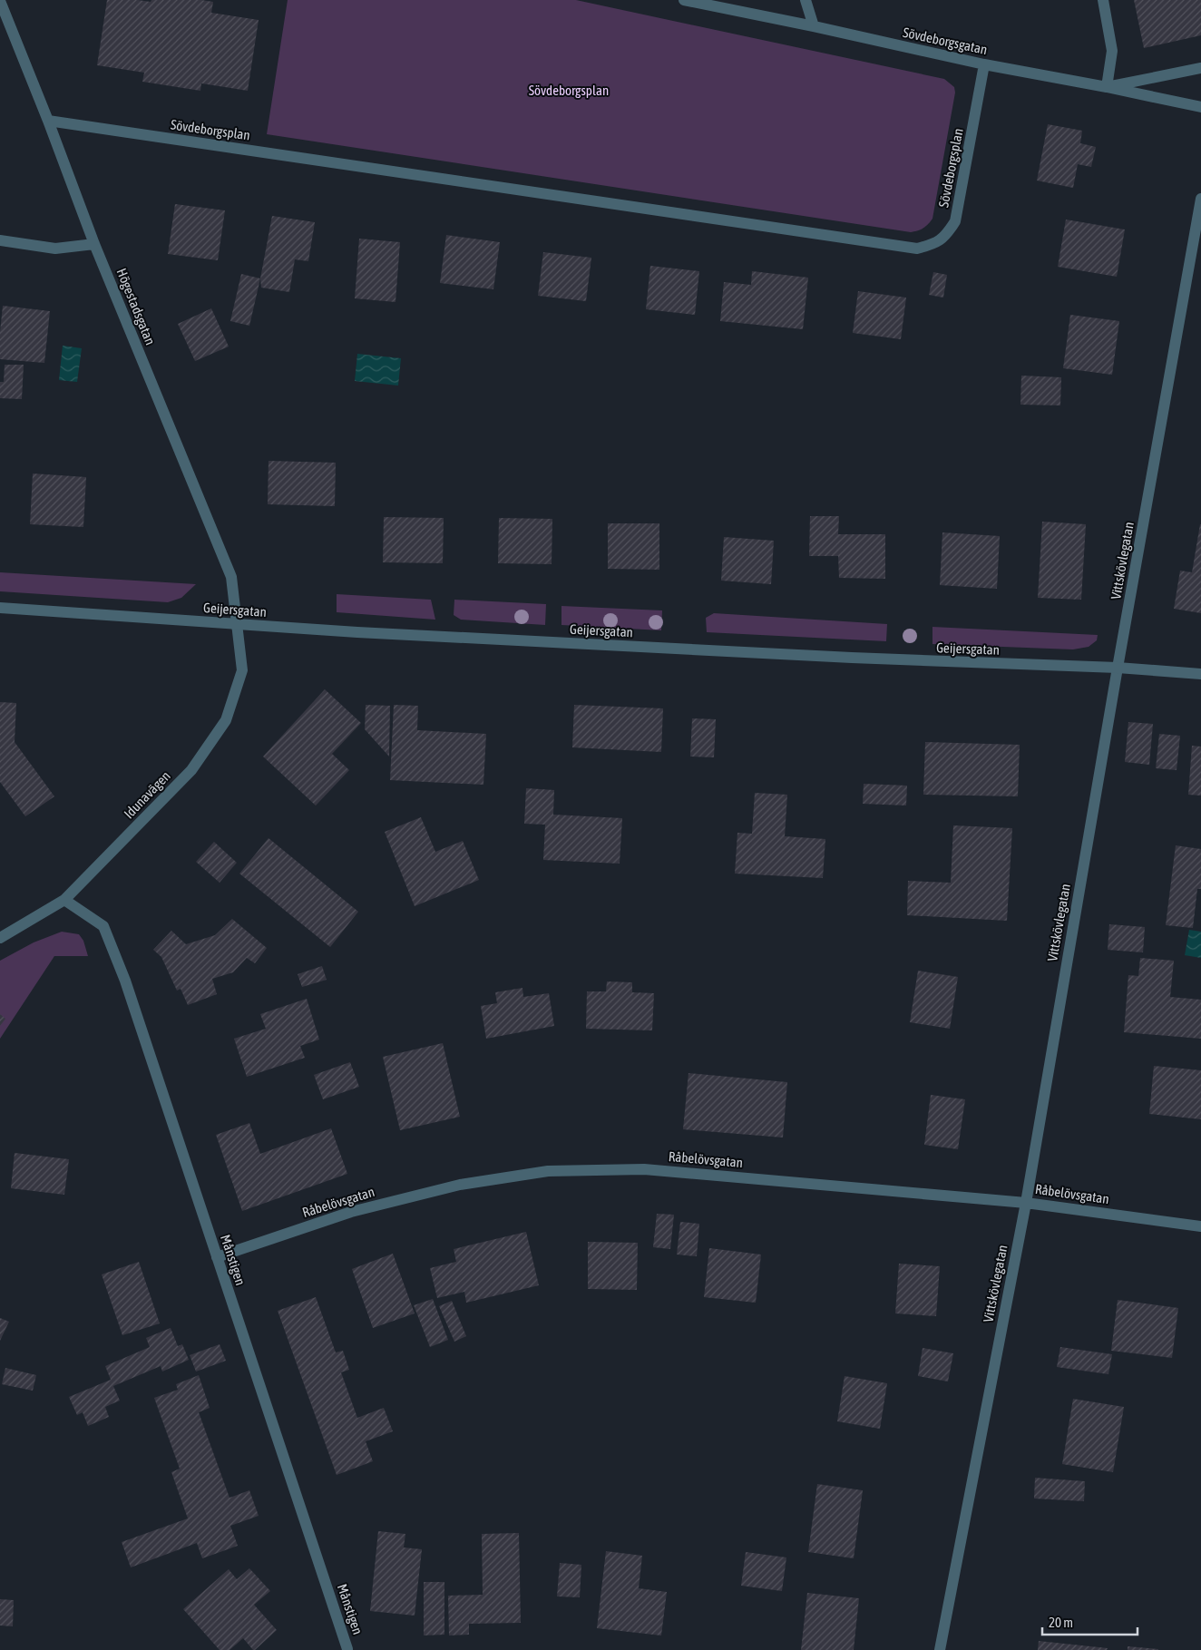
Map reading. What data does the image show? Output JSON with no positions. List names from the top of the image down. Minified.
{"streets":{"street":["Sövdeborgsgatan","Sövdeborgsplan","Högestadsgatan","Vittskövlegatan","Geijersgatan","Idunavägen","Råbelövsgatan","Månstigen"]},"crossings":[["Sövdeborgsgatan","Sövdeborgsplan"],["Sövdeborgsplan","Högestadsgatan"],["Högestadsgatan","Geijersgatan"],["Högestadsgatan","Idunavägen"],["Vittskövlegatan","Geijersgatan"],["Vittskövlegatan","Råbelövsgatan"],["Geijersgatan","Idunavägen"],["Idunavägen","Månstigen"],["Råbelövsgatan","Månstigen"]],"parks":["Sövdeborgsplan"],"scale_bar":"20 m"}
